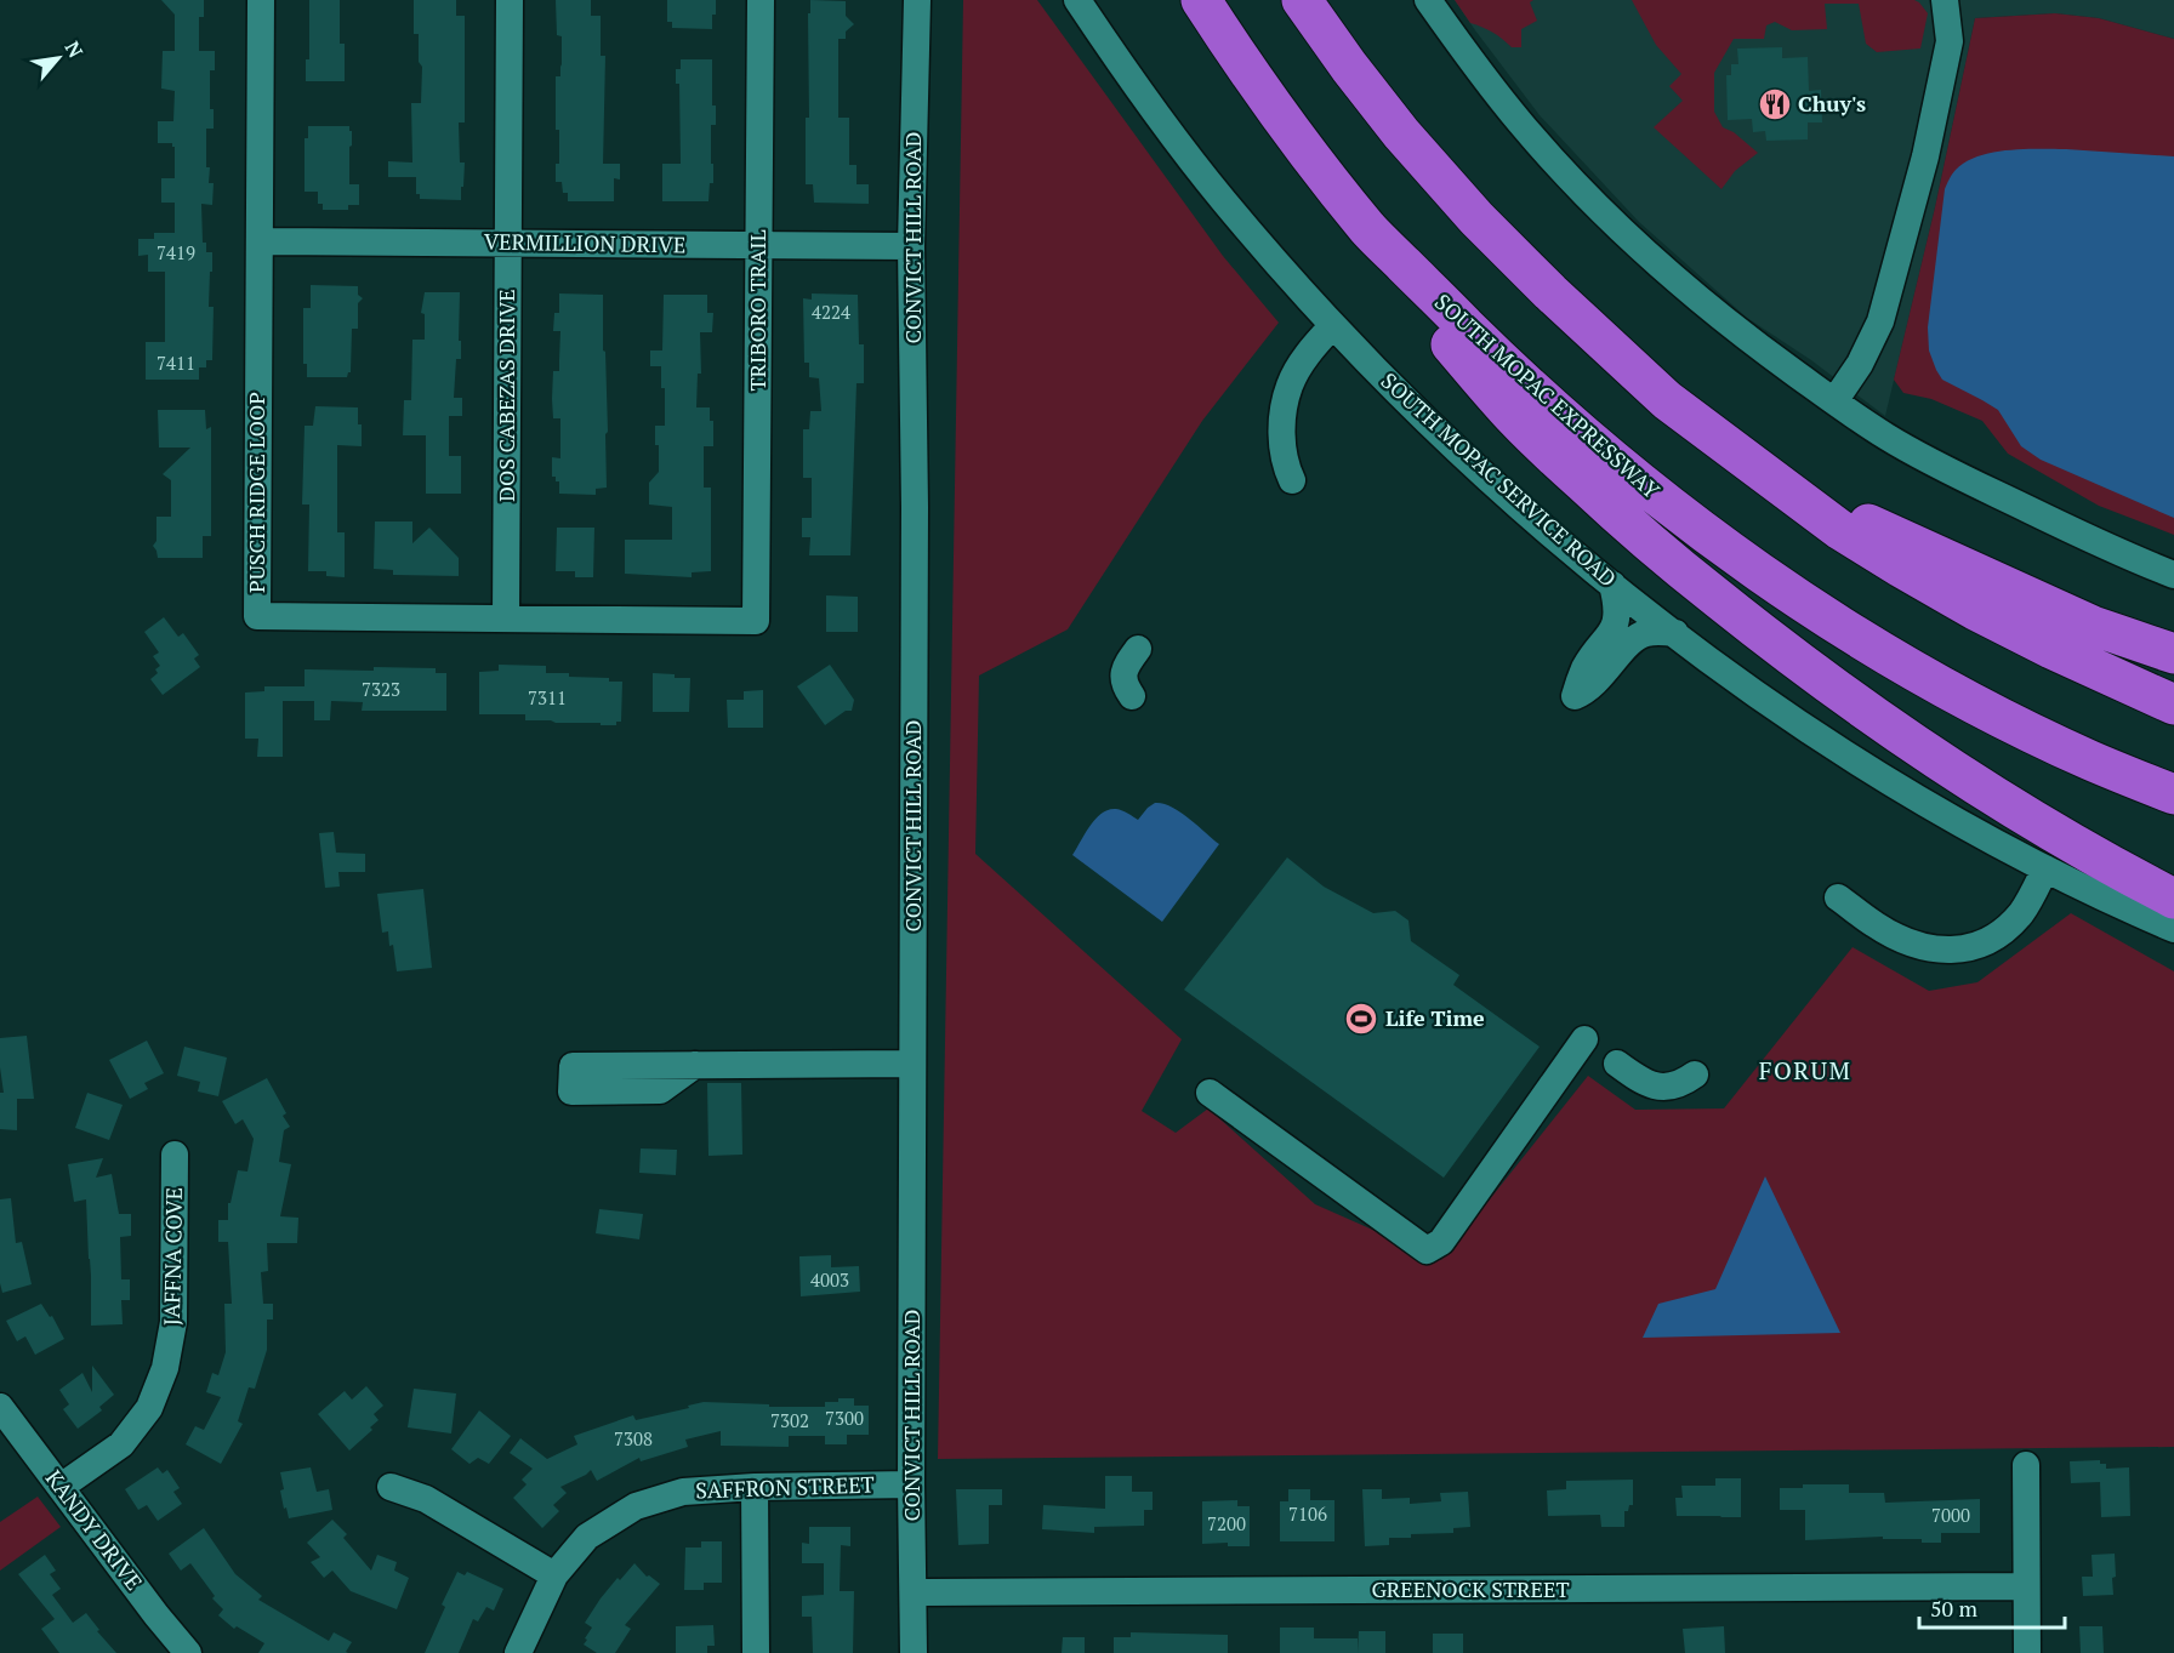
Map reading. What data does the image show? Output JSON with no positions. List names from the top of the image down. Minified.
{"streets":{"highway":["SOUTH MOPAC EXPRESSWAY"],"street":["CONVICT HILL ROAD","VERMILLION DRIVE","TRIBORO TRAIL","DOS CABEZAS DRIVE","SOUTH MOPAC SERVICE ROAD","PUSCH RIDGE LOOP","JAFFNA COVE","SAFFRON STREET","KANDY DRIVE","GREENOCK STREET"]},"crossings":[["CONVICT HILL ROAD","VERMILLION DRIVE"],["CONVICT HILL ROAD","SAFFRON STREET"],["CONVICT HILL ROAD","GREENOCK STREET"],["VERMILLION DRIVE","TRIBORO TRAIL"],["VERMILLION DRIVE","DOS CABEZAS DRIVE"],["VERMILLION DRIVE","PUSCH RIDGE LOOP"],["TRIBORO TRAIL","PUSCH RIDGE LOOP"],["DOS CABEZAS DRIVE","PUSCH RIDGE LOOP"],["JAFFNA COVE","KANDY DRIVE"]],"districts":["FORUM"],"places":{"restaurant":["Chuy's"],"sports":["Life Time"]},"house_numbers":["7419","4224","7411","7323","7311","4003","7300","7302","7308","7106","7000","7200"],"scale_bar":"50 m","north":"top right"}
